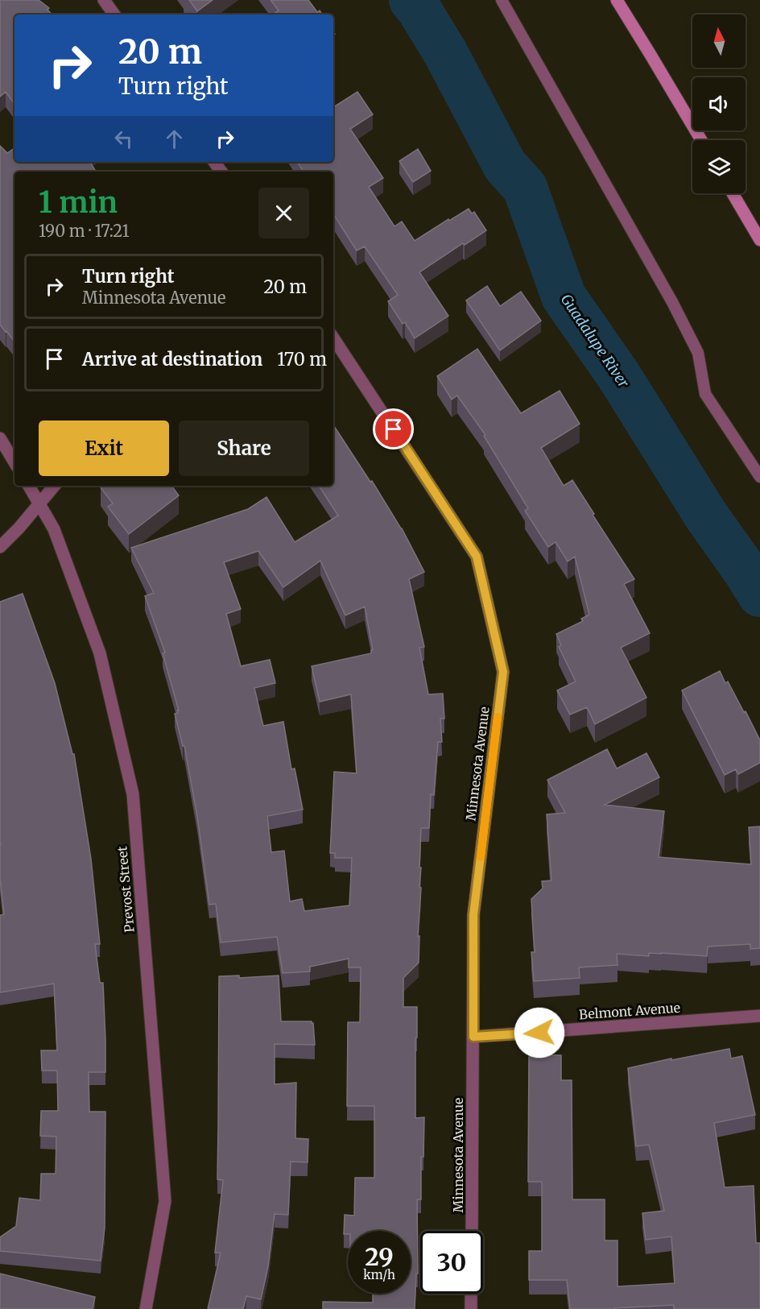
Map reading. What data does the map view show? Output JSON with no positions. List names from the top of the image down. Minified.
{"streets":{"street":["Minnesota Avenue","Prevost Street","Belmont Avenue"]},"crossings":[["Minnesota Avenue","Belmont Avenue"]],"water":["Guadalupe River"],"north":"top","page":{"turn":["20 m","Turn right"],"heading":["1 min","190 m · 17:21"],"list":[{"name":"Turn right","note":"Minnesota Avenue","value":"20 m"},{"name":"Arrive at destination","value":"170 m"}],"buttons":["Exit","Share"],"speed":"29 km/h","limit":"30"}}
